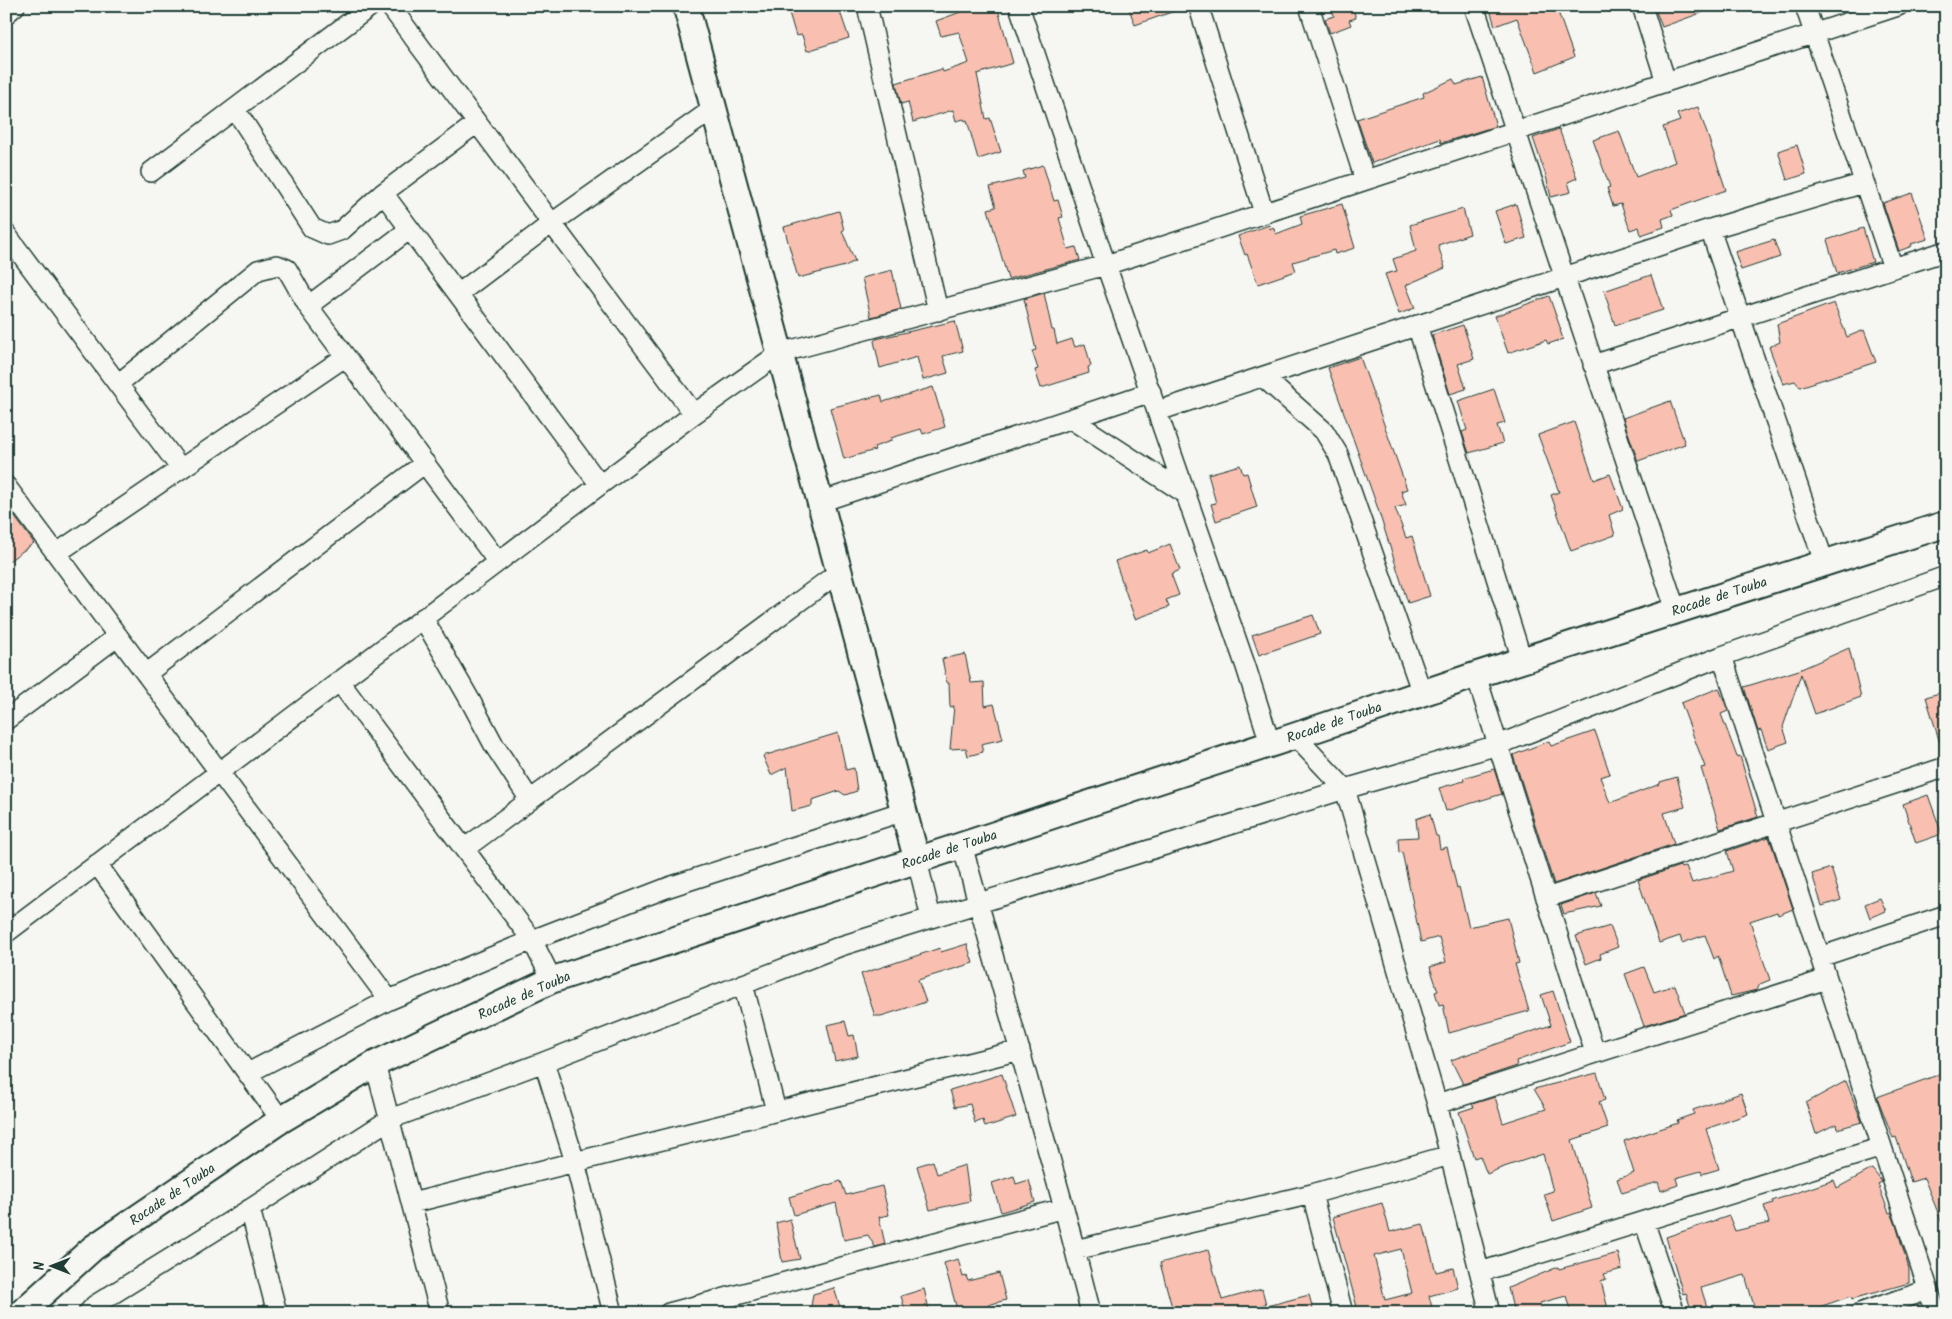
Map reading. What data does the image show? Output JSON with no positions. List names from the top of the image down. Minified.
{"streets":{"main road":["Rocade de Touba"]},"north":"left"}
